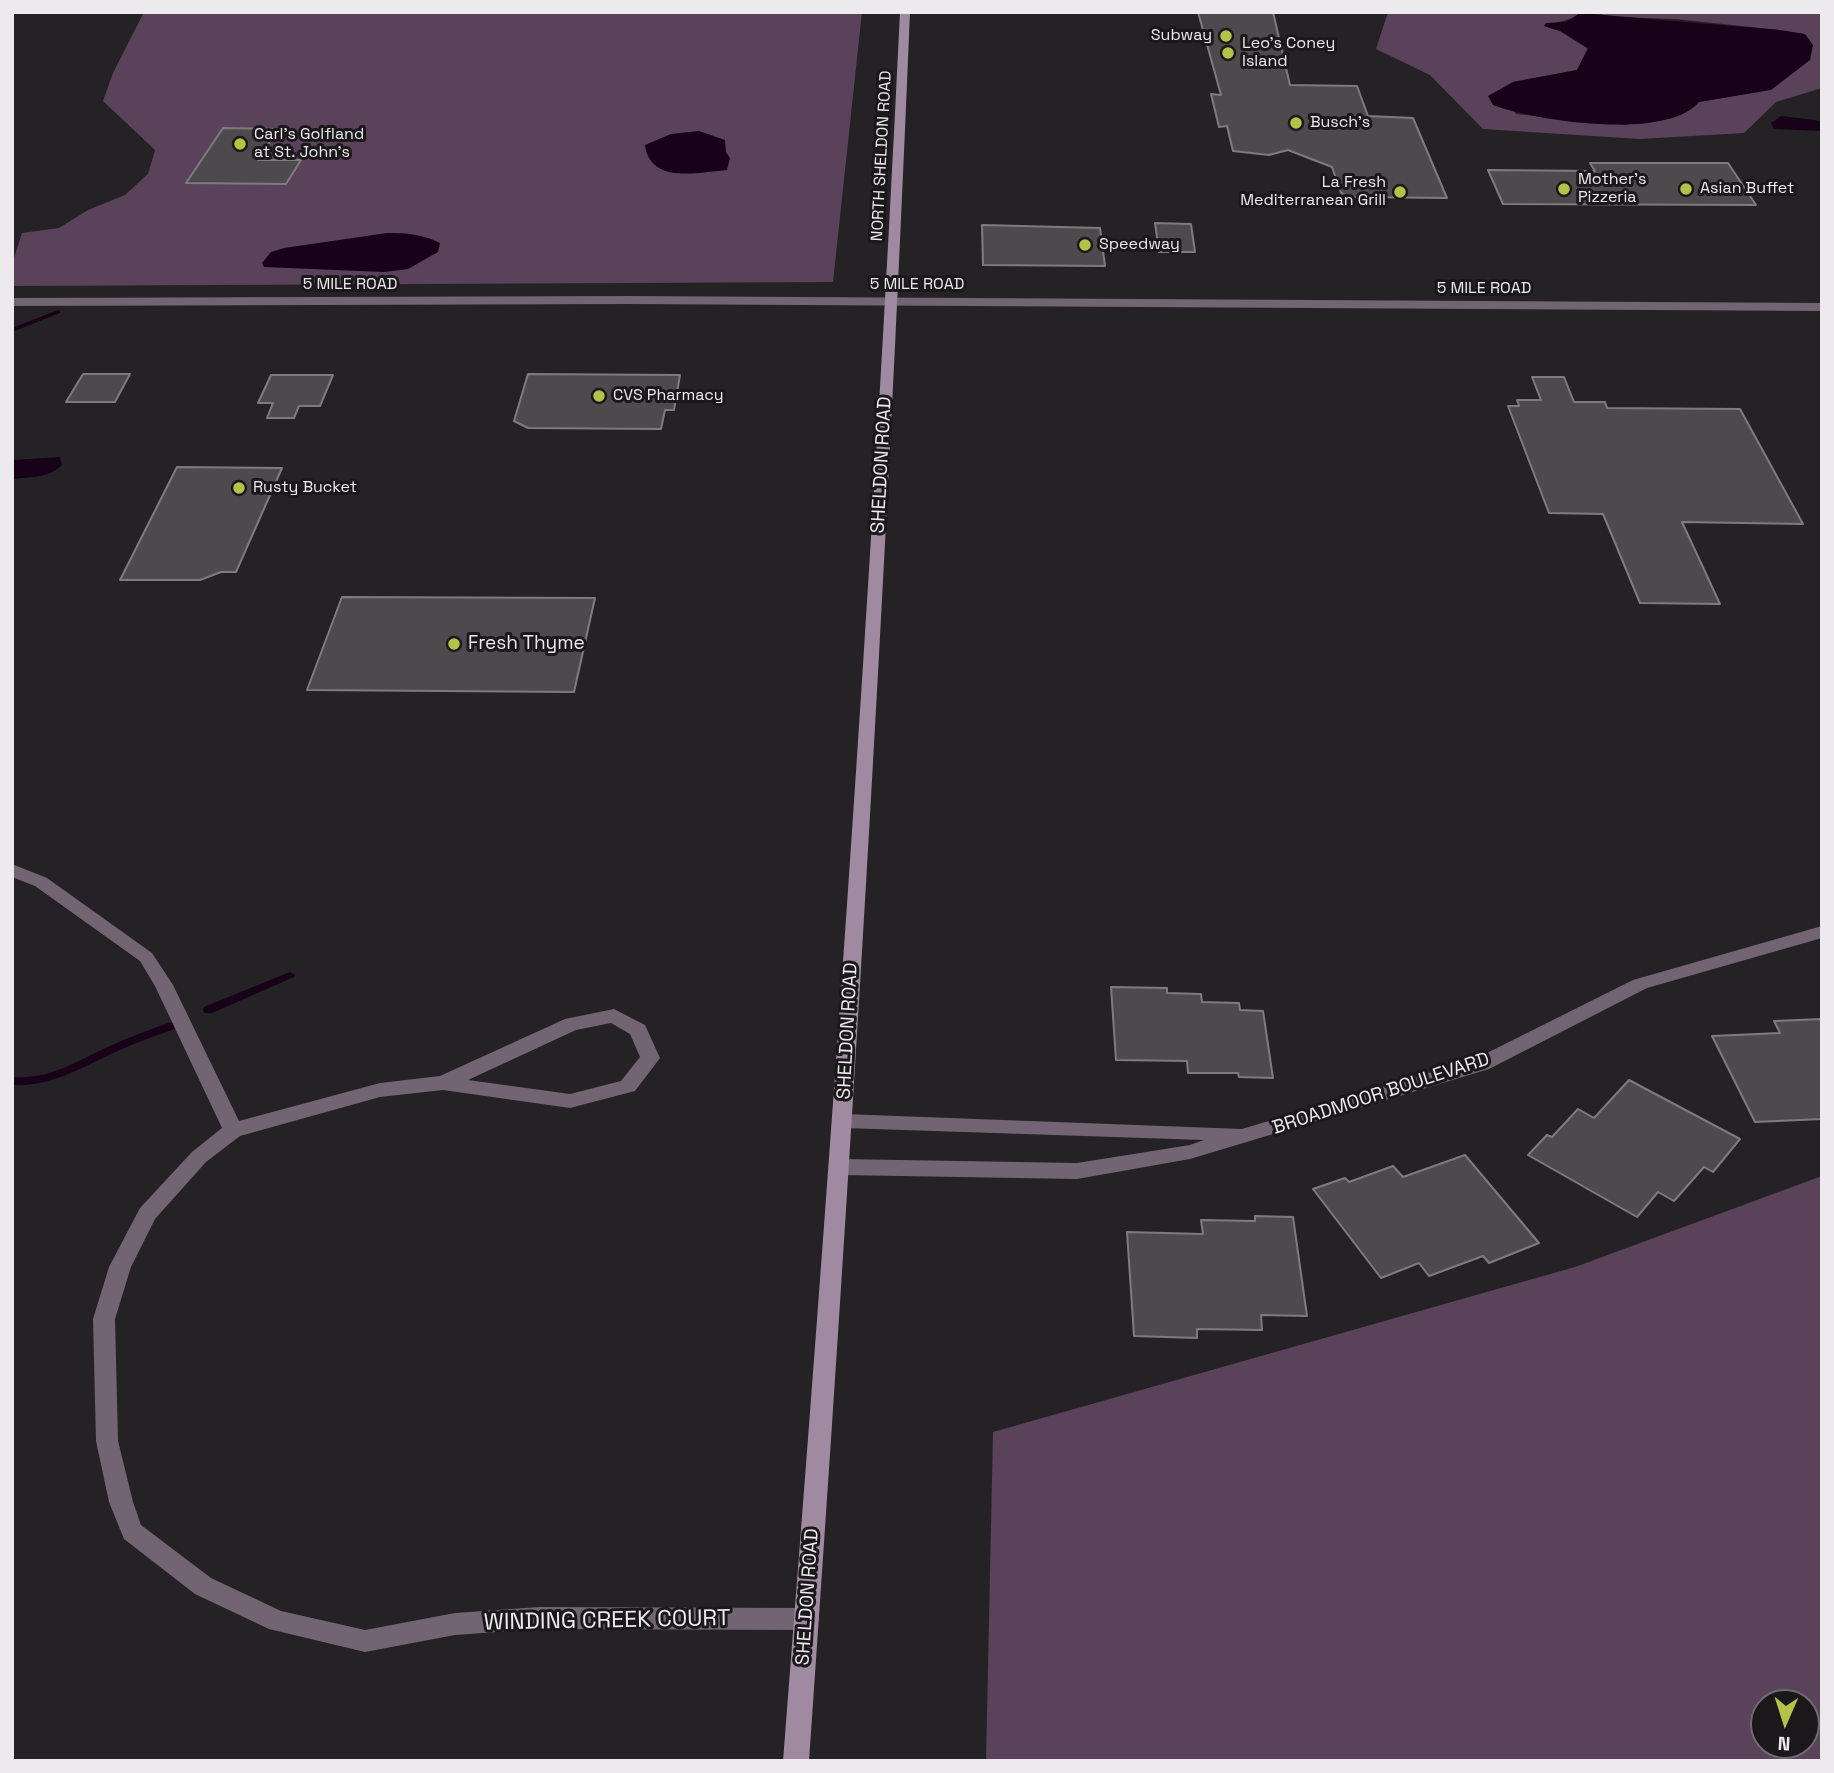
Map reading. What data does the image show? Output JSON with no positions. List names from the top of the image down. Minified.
{"streets":{"main road":["NORTH SHELDON ROAD","SHELDON ROAD"],"street":["5 MILE ROAD","BROADMOOR BOULEVARD","WINDING CREEK COURT"]},"crossings":[["NORTH SHELDON ROAD","5 MILE ROAD"],["NORTH SHELDON ROAD","SHELDON ROAD"],["5 MILE ROAD","SHELDON ROAD"],["SHELDON ROAD","BROADMOOR BOULEVARD"],["SHELDON ROAD","WINDING CREEK COURT"]],"places":["Subway","Leo's Coney Island","Busch's","Carl's Golfland at St. John's","Mother's Pizzeria","Asian Buffet","La Fresh Mediterranean Grill","Speedway","CVS Pharmacy","Rusty Bucket","Fresh Thyme"],"north":"bottom"}
